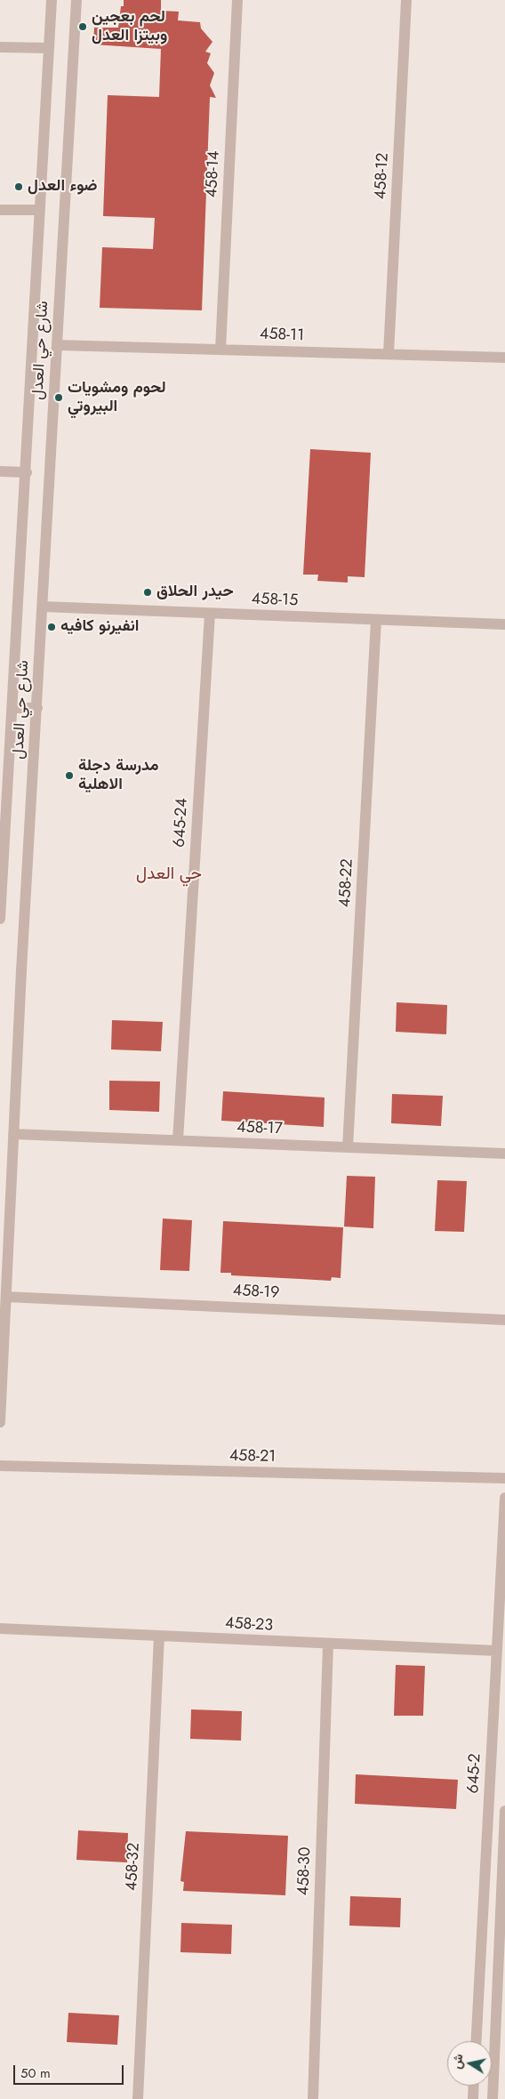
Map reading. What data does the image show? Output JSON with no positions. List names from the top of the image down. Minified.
{"streets":{"street":["458-14","458-12","458-11","شارع حي العدل","458-15","645-24","458-22","458-17","458-19","458-21","458-23","645-2","458-32","458-30"]},"crossings":[["458-14","458-11"],["458-12","458-11"],["458-11","شارع حي العدل"],["شارع حي العدل","458-15"],["شارع حي العدل","458-17"],["شارع حي العدل","458-19"],["458-15","645-24"],["458-15","458-22"],["645-24","458-17"],["458-22","458-17"],["458-23","645-2"],["458-23","458-32"],["458-23","458-30"]],"districts":["حي العدل"],"places":["لحم بعجين وبيتزا العدل","ضوء العدل","لحوم ومشويات البيروتي","حيدر الحلاق","انفيرنو كافيه","مدرسة دجلة الاهلية"],"scale_bar":"50 m","north":"left"}
